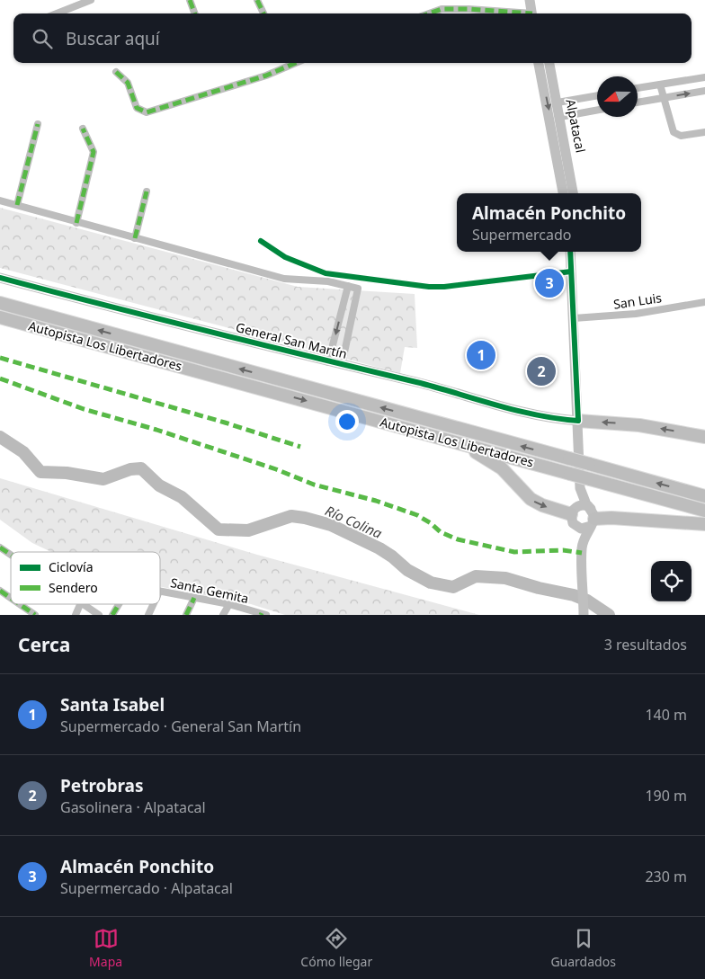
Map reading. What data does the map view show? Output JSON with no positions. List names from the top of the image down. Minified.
{"streets":{"highway":["Autopista Los Libertadores"],"street":["Alpatacal","San Luis","General San Martín","Santa Gemita"]},"water":["Río Colina"],"legend":["Ciclovía","Sendero"],"north":"left","page":{"search":"Buscar aquí","popup":["Almacén Ponchito","Supermercado"],"pins":["3","1","2"],"heading":["Cerca","3 resultados"],"list":[{"mark":"1","name":"Santa Isabel","note":"Supermercado · General San Martín","value":"140 m"},{"mark":"2","name":"Petrobras","note":"Gasolinera · Alpatacal","value":"190 m"},{"mark":"3","name":"Almacén Ponchito","note":"Supermercado · Alpatacal","value":"230 m"}],"nav":["Mapa","Cómo llegar","Guardados"]}}
